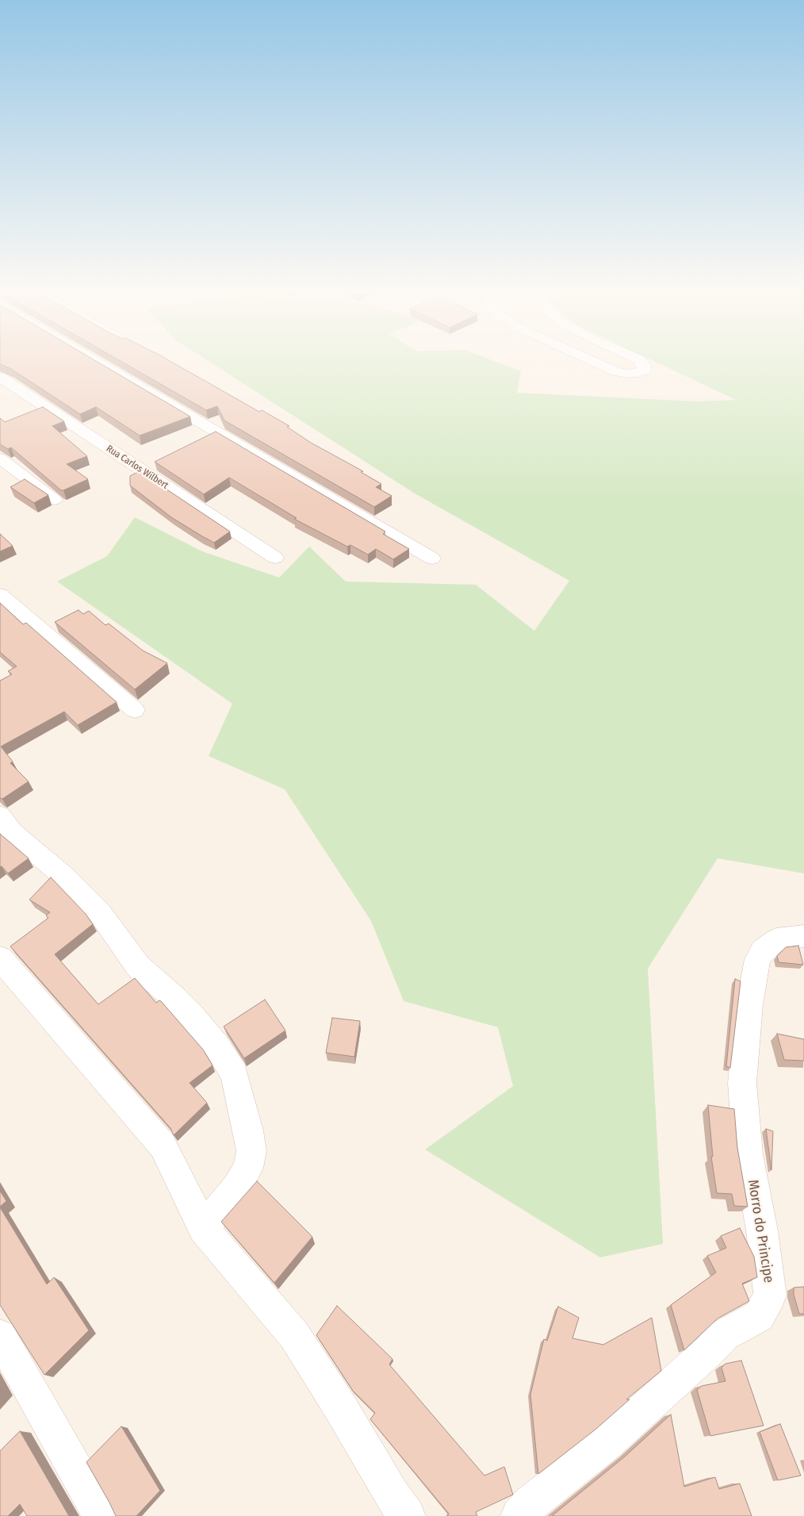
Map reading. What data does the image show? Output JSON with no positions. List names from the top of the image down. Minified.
{"streets":{"street":["Rua Carlos Wilbert","Morro do Principe"]}}
